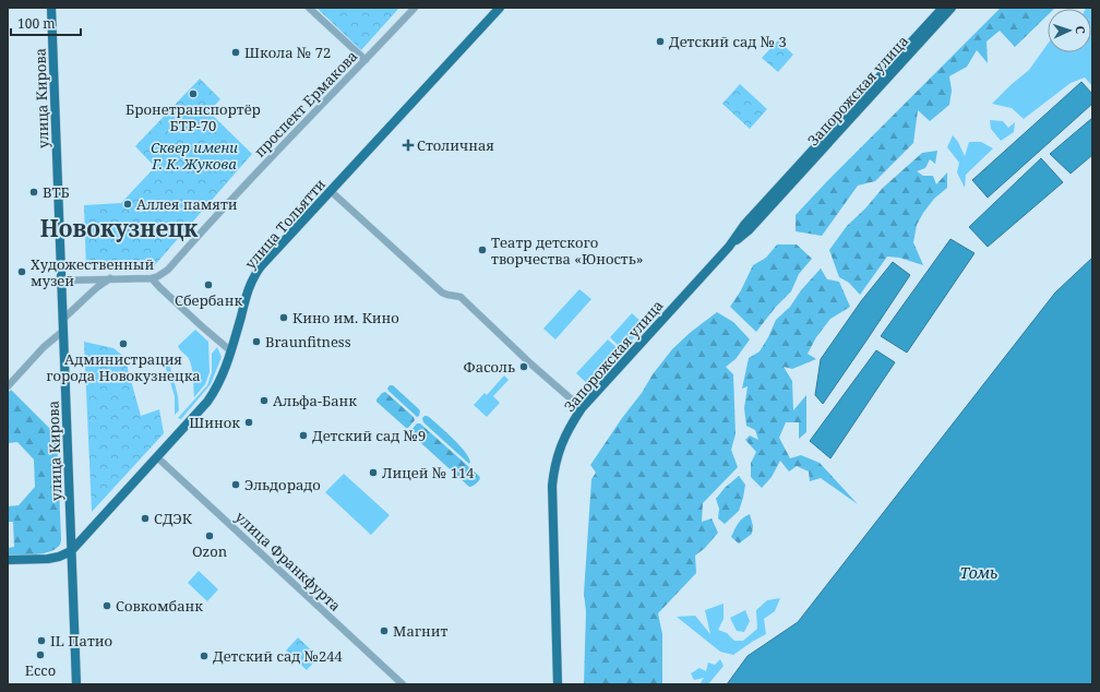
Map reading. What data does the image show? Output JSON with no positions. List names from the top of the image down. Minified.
{"streets":{"main road":["Запорожская улица","улица Кирова","улица Тольятти"],"street":["проспект Ермакова","улица Франкфурта"]},"crossings":[["улица Кирова","улица Тольятти"],["улица Тольятти","улица Франкфурта"]],"districts":["Новокузнецк"],"water":["Томь"],"parks":["Сквер имени Г. К. Жукова"],"places":{"other":["Детский сад № 3","Школа № 72","Бронетранспортёр БТР-70","ВТБ","Аллея памяти","Театр детского творчества «Юность»","Художественный музей","Сбербанк","Кино им. Кино","Braunfitness","Администрация города Новокузнецка","Фасоль","Альфа-Банк","Шинок","Детский сад №9","Лицей № 114","Эльдорадо","СДЭК","Ozon","Совкомбанк","Магнит","IL Патио","Ecco","Детский сад №244"],"health":["Столичная"]},"scale_bar":"100 m","north":"right"}
